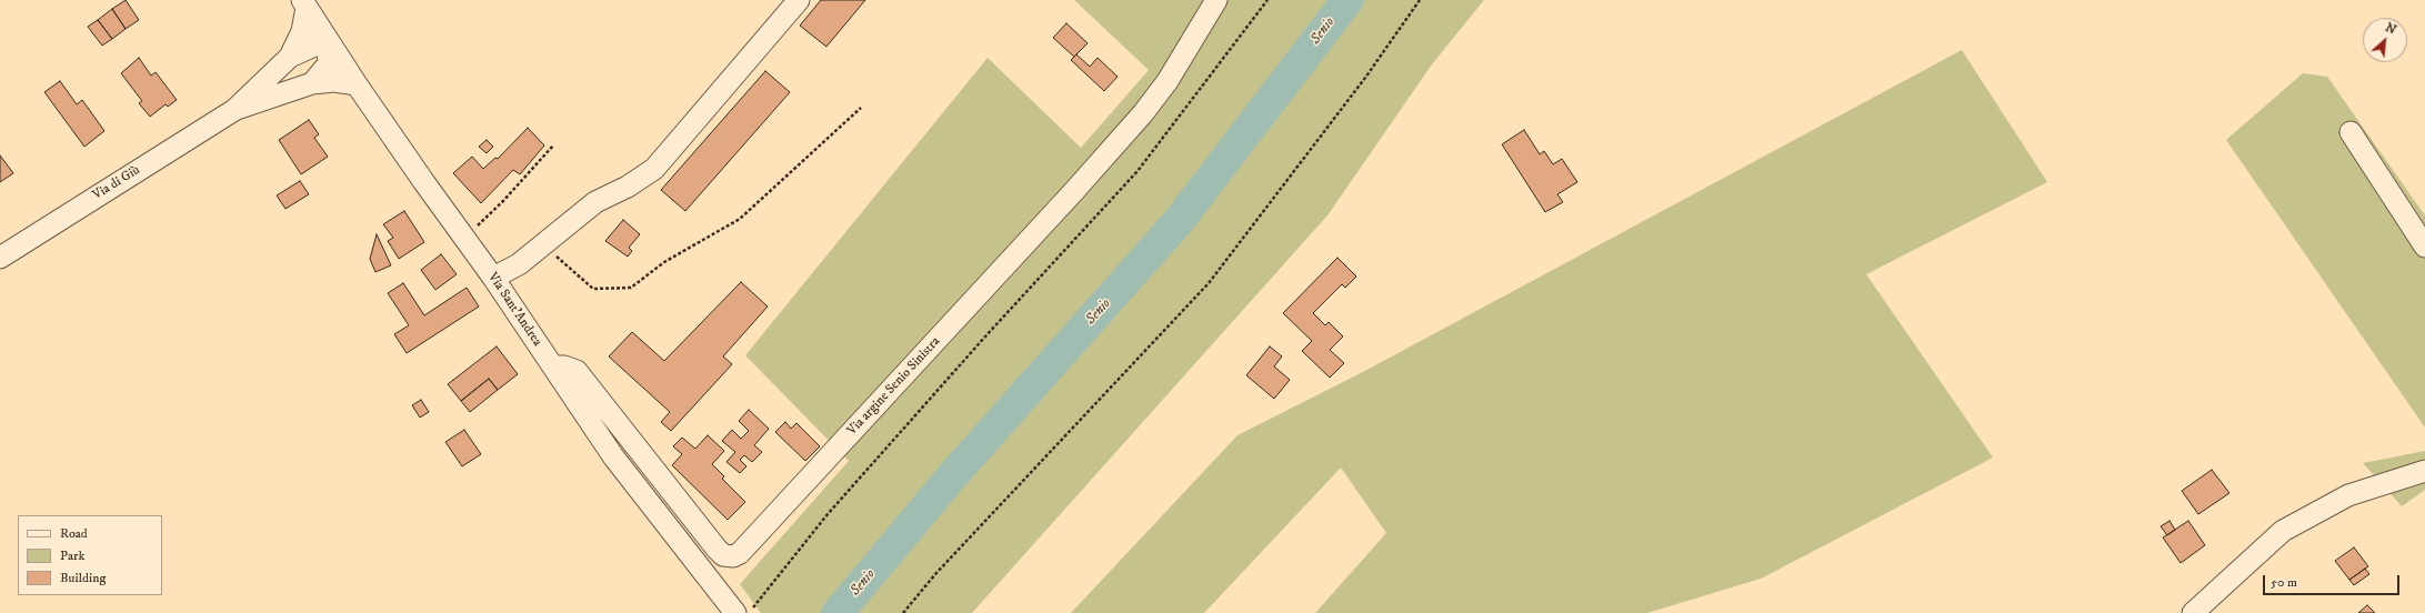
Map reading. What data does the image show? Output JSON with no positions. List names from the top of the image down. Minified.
{"streets":{"street":["Via di Giù","Via Sant'Andrea","Via argine Senio Sinistra"]},"crossings":[["Via di Giù","Via Sant'Andrea"],["Via Sant'Andrea","Via argine Senio Sinistra"]],"water":["Senio"],"legend":["Road","Park","Building"],"scale_bar":"50 m","north":"top right"}
